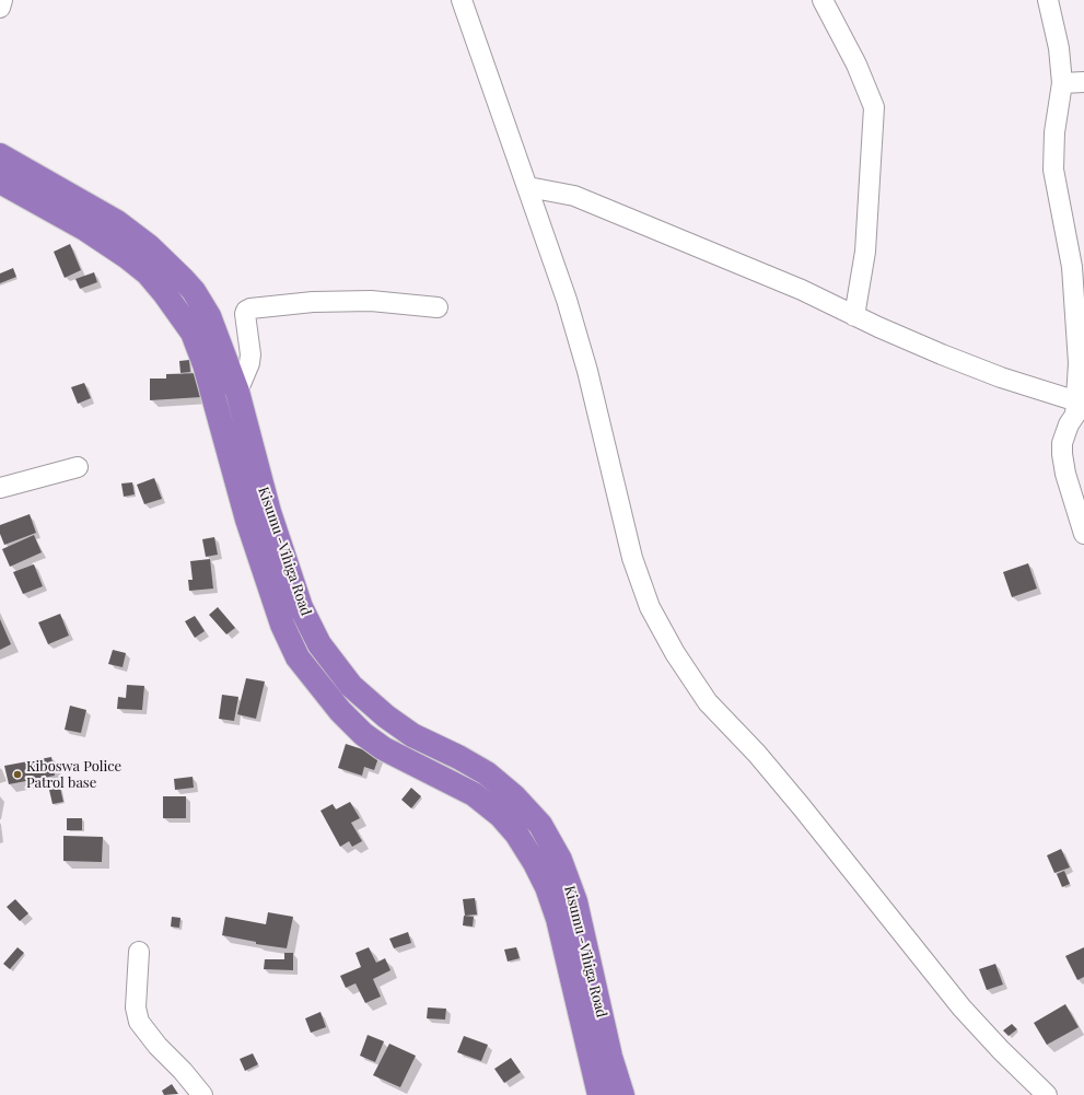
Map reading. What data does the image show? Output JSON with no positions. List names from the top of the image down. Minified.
{"streets":{"highway":["Kisumu -Vihiga Road"]},"places":["Kiboswa Police Patrol base"]}
